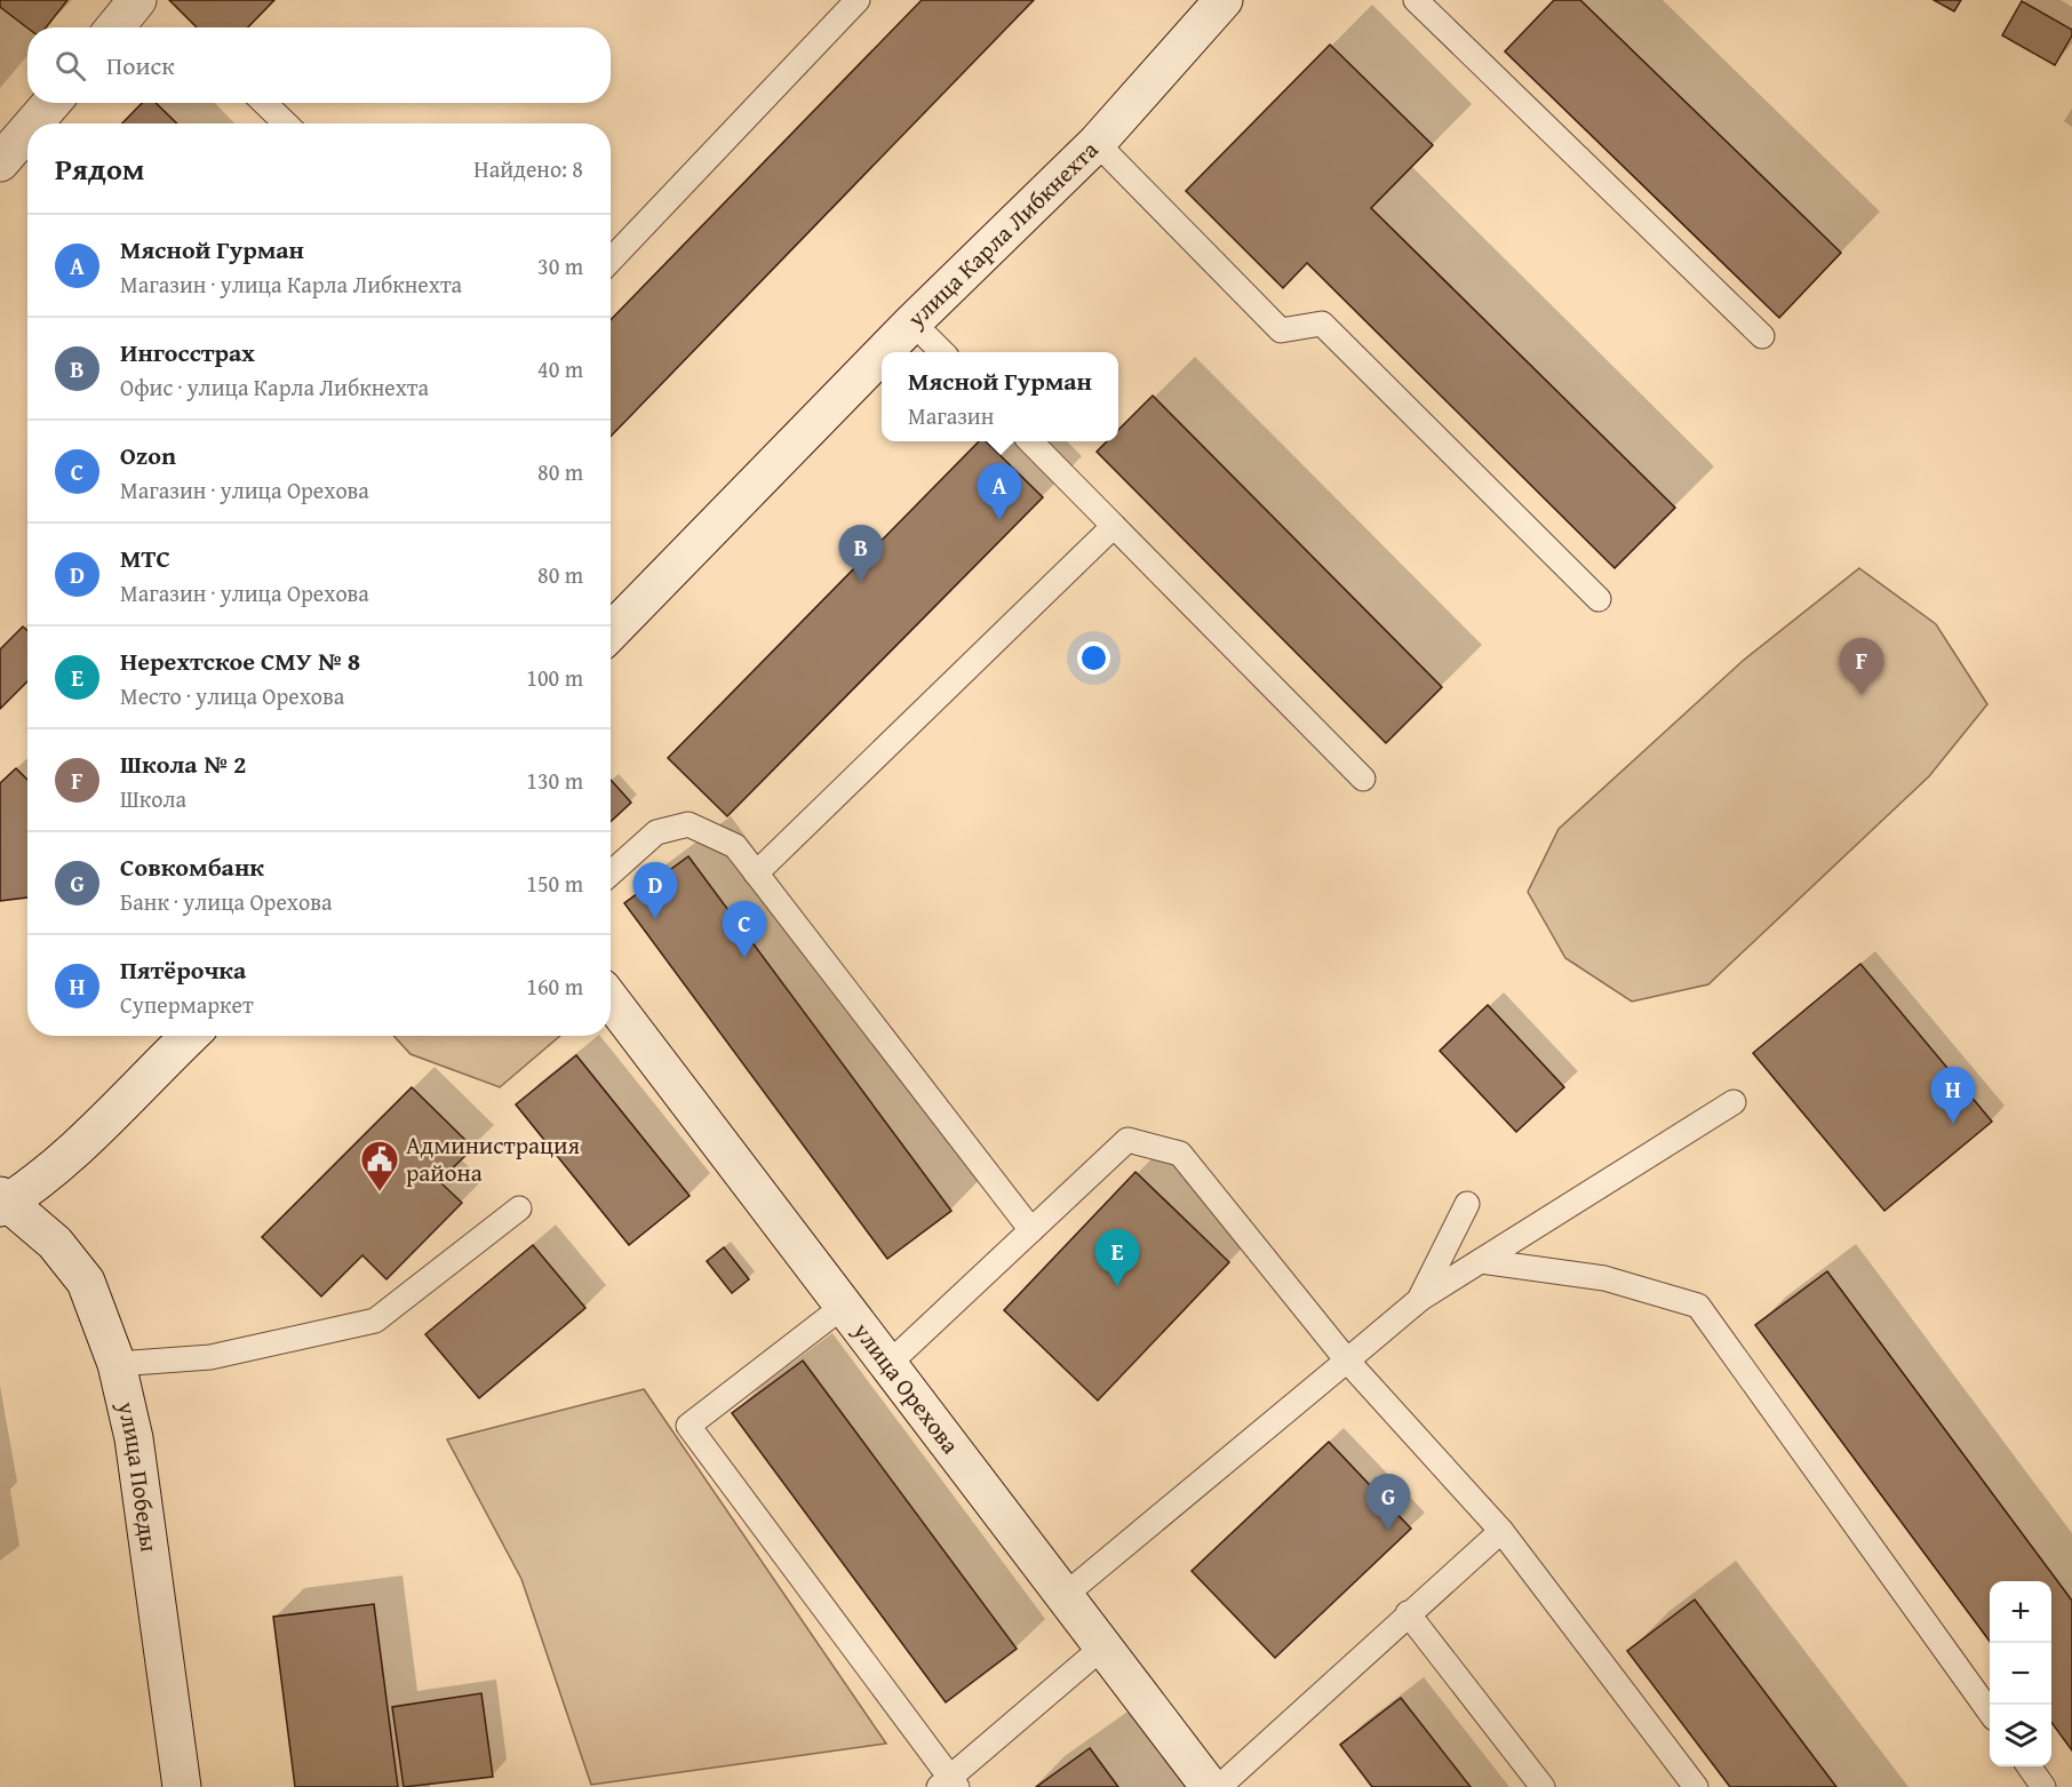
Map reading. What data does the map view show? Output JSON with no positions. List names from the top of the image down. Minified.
{"streets":{"street":["улица Карла Либкнехта","улица Орехова","улица Победы"]},"places":{"public building":["Администрация района"]},"page":{"search":"Поиск","heading":["Рядом","Найдено: 8"],"list":[{"mark":"A","name":"Мясной Гурман","note":"Магазин · улица Карла Либкнехта","value":"30 m"},{"mark":"B","name":"Ингосстрах","note":"Офис · улица Карла Либкнехта","value":"40 m"},{"mark":"C","name":"Ozon","note":"Магазин · улица Орехова","value":"80 m"},{"mark":"D","name":"МТС","note":"Магазин · улица Орехова","value":"80 m"},{"mark":"E","name":"Нерехтское СМУ № 8","note":"Место · улица Орехова","value":"100 m"},{"mark":"F","name":"Школа № 2","note":"Школа","value":"130 m"},{"mark":"G","name":"Совкомбанк","note":"Банк · улица Орехова","value":"150 m"},{"mark":"H","name":"Пятёрочка","note":"Супермаркет","value":"160 m"}],"popup":["Мясной Гурман","Магазин"],"pins":["A","B","F","D","C","H","E","G"],"map_buttons":["+","−"]}}
